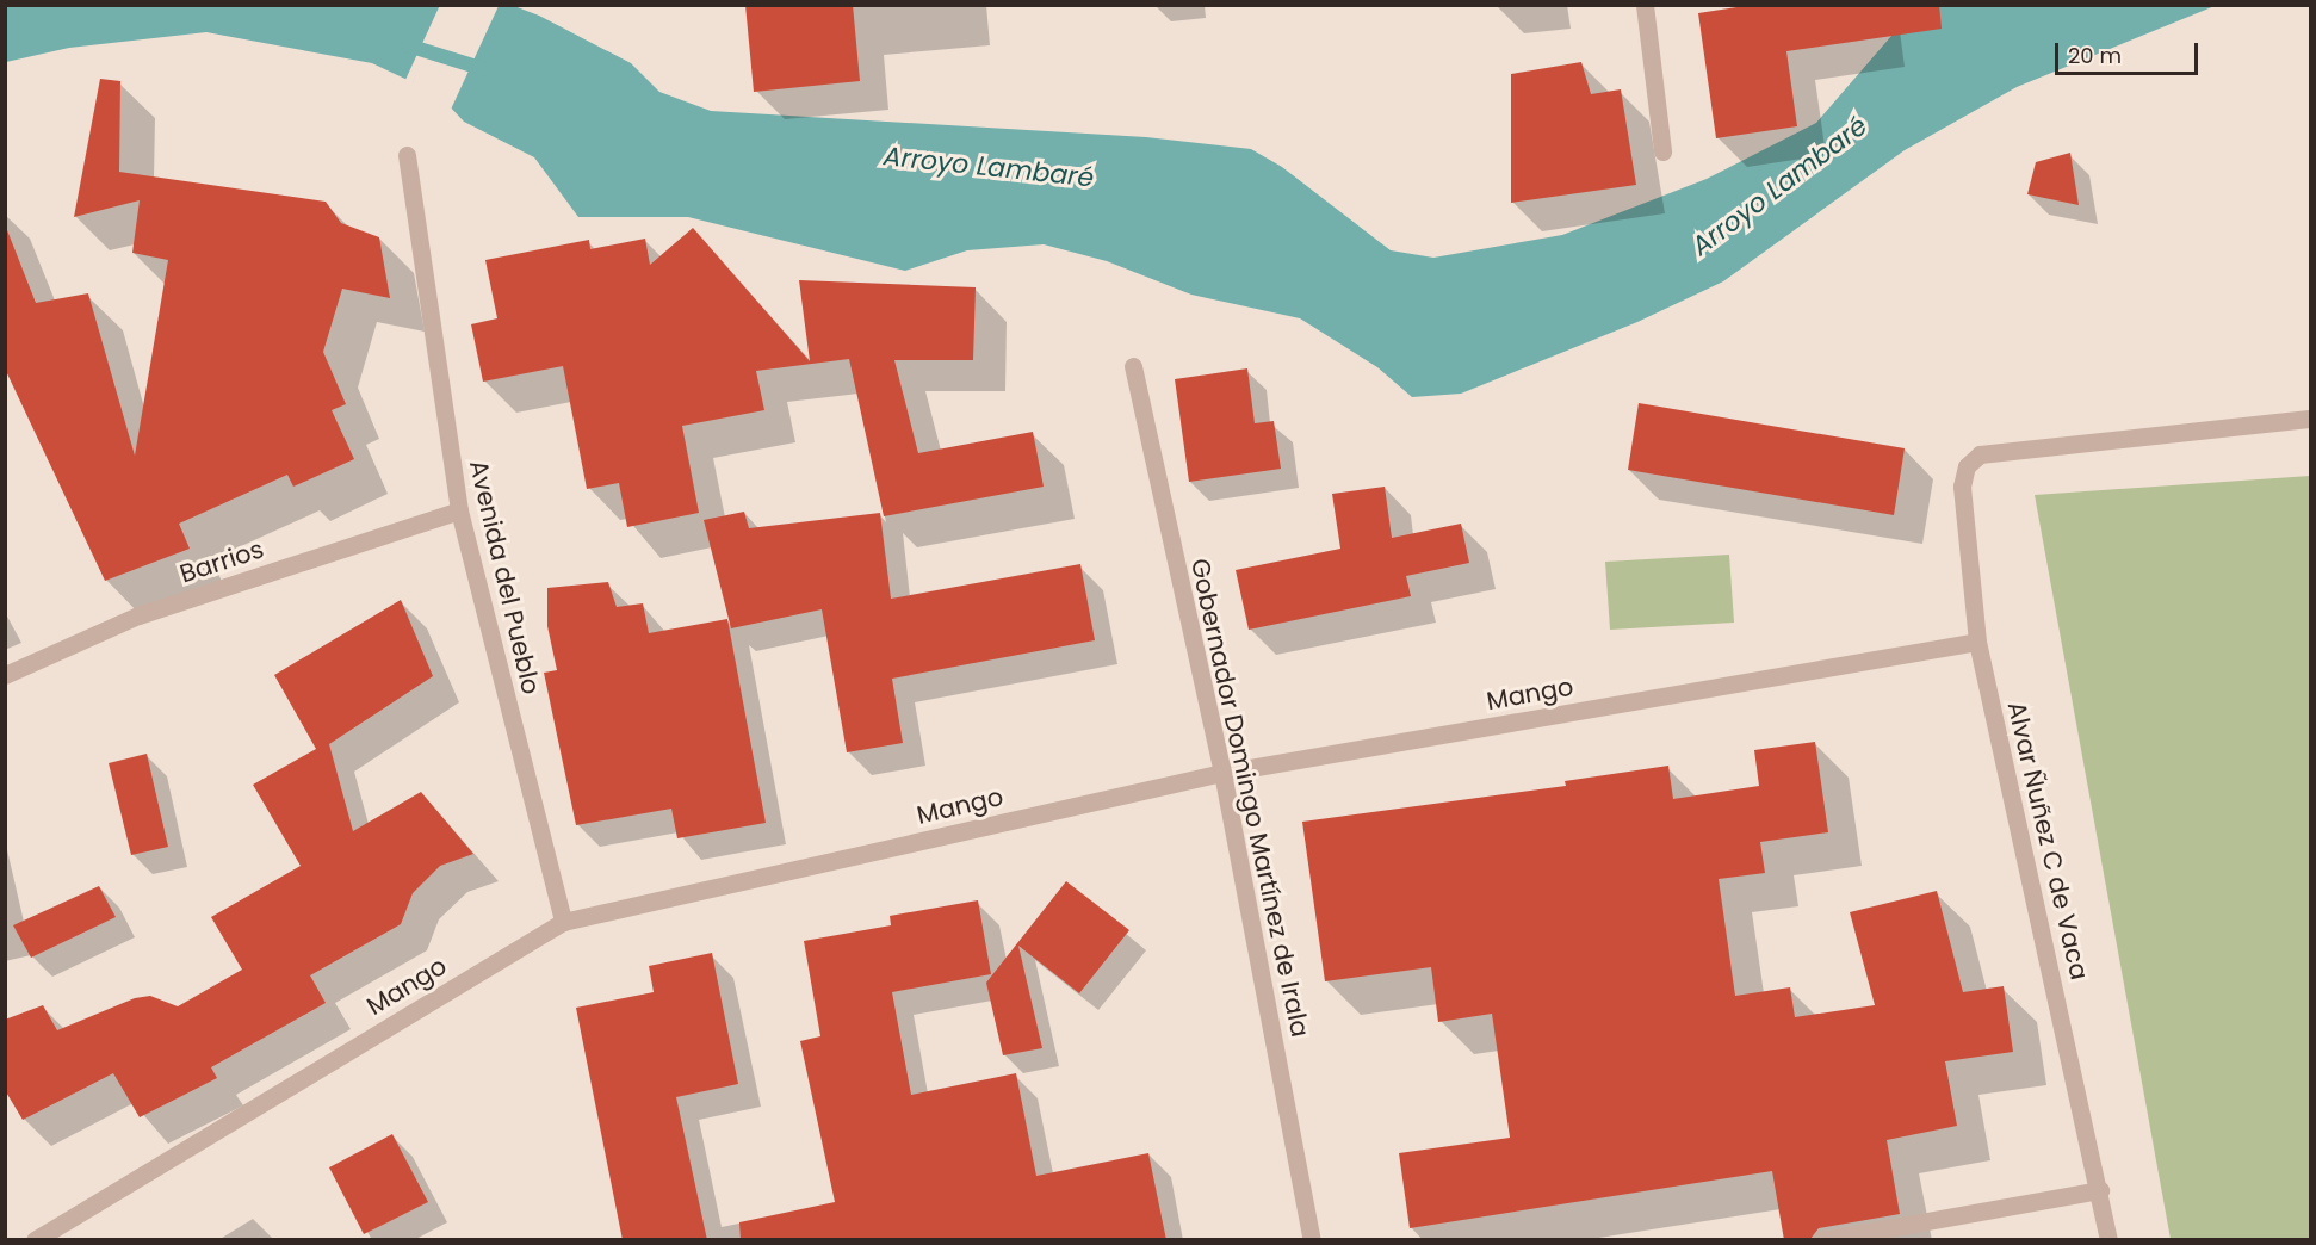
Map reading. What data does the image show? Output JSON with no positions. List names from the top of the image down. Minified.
{"streets":{"street":["Barrios","Avenida del Pueblo","Mango","Gobernador Domingo Martínez de Irala","Alvar Ñuñez C de Vaca"]},"crossings":[["Barrios","Avenida del Pueblo"],["Avenida del Pueblo","Mango"],["Mango","Gobernador Domingo Martínez de Irala"],["Mango","Alvar Ñuñez C de Vaca"]],"water":["Arroyo Lambaré"],"scale_bar":"20 m"}
